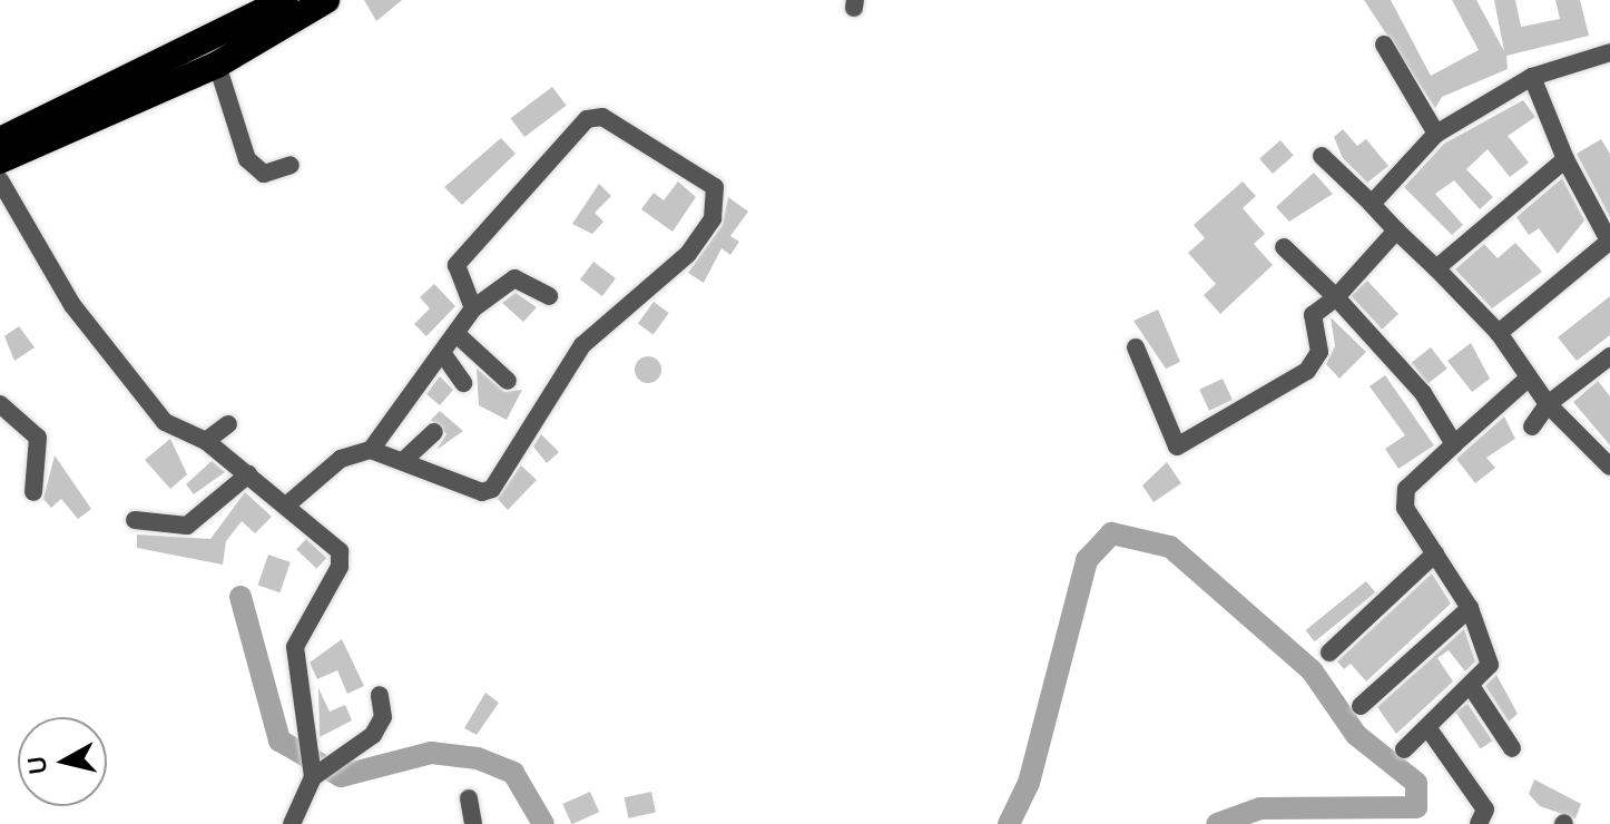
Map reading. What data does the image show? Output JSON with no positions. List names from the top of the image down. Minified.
{"north":"left"}
